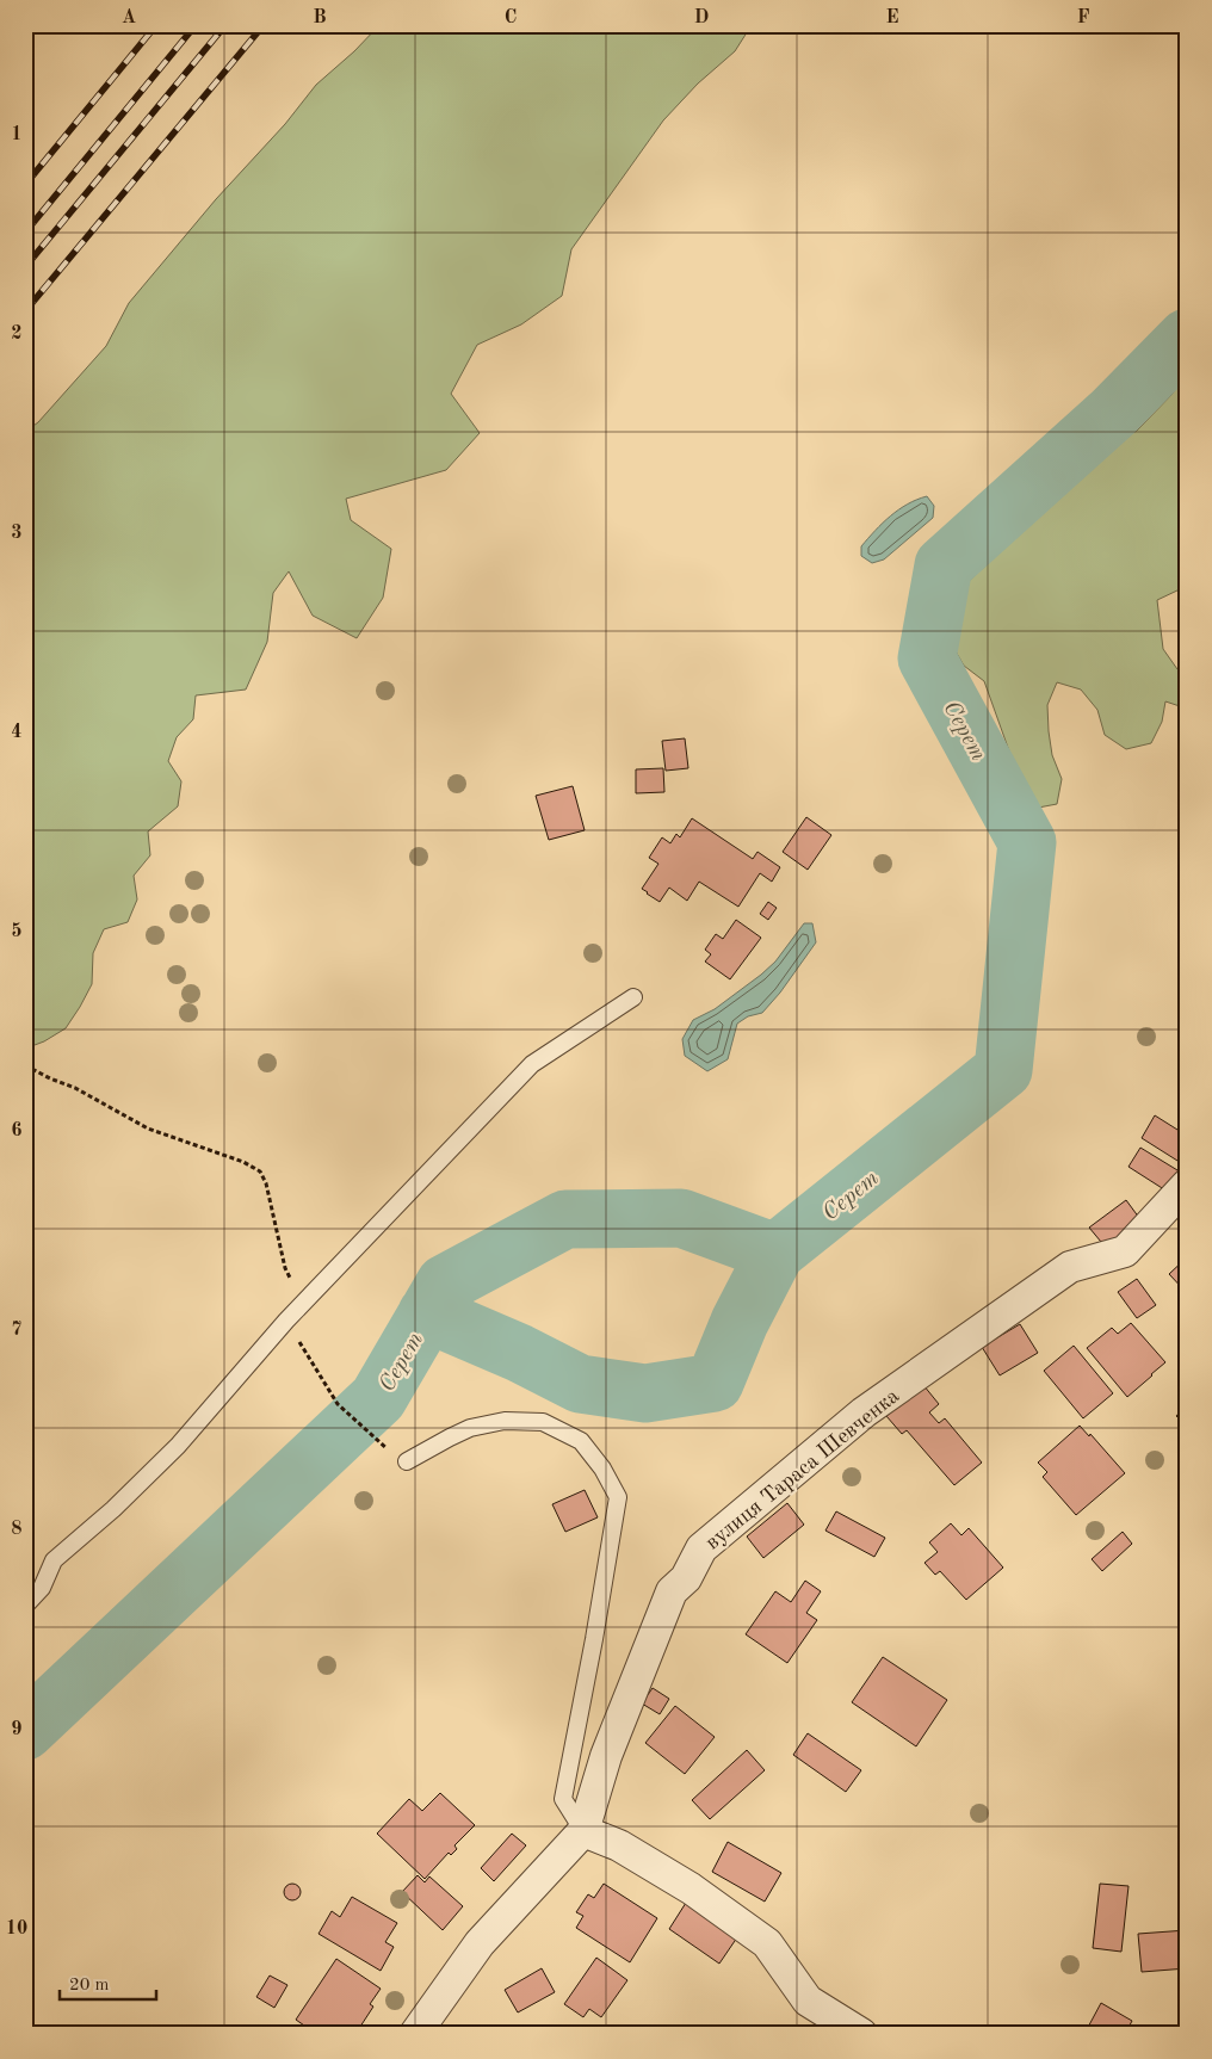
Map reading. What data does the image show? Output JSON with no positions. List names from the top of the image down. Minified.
{"streets":{"street":["вулиця Тараса Шевченка"]},"water":["Серет"],"scale_bar":"20 m","grid":{"columns":["A","B","C","D","E","F"],"rows":["1","2","3","4","5","6","7","8","9","10"]}}
